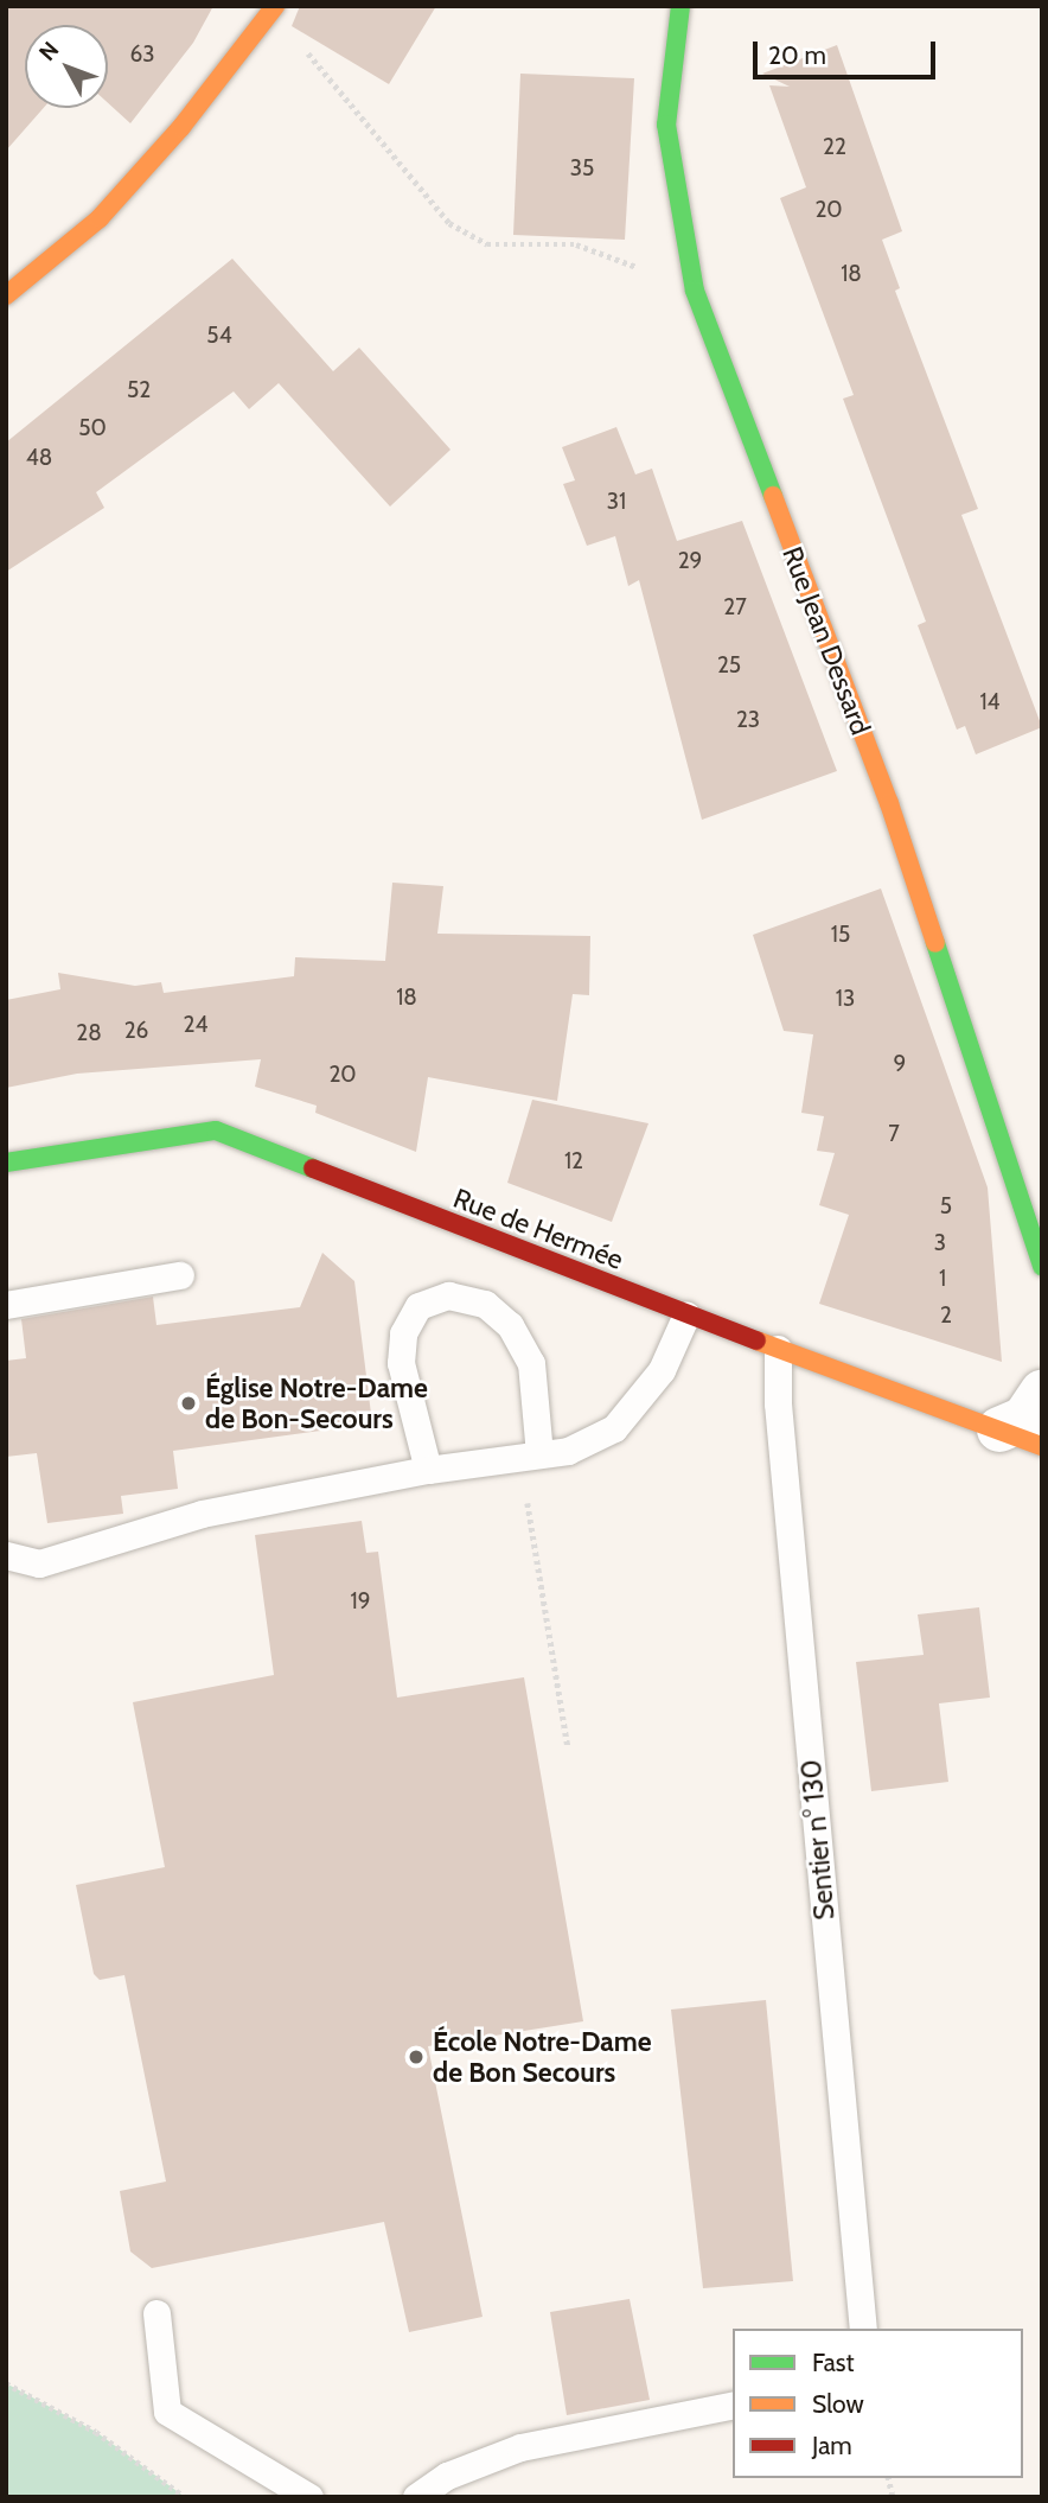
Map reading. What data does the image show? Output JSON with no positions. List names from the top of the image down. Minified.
{"streets":{"street":["Rue Jean Dessard","Rue de Hermée"],"lane":["Sentier n° 130"]},"crossings":[["Rue de Hermée","Sentier n° 130"]],"places":["Église Notre-Dame de Bon-Secours","École Notre-Dame de Bon Secours"],"house_numbers":["63","22","35","20","18","54","52","50","48","31","29","27","25","14","23","15","18","13","24","26","28","9","20","7","12","5","3","1","2","19"],"legend":["Fast","Slow","Jam"],"scale_bar":"20 m","north":"top left"}
